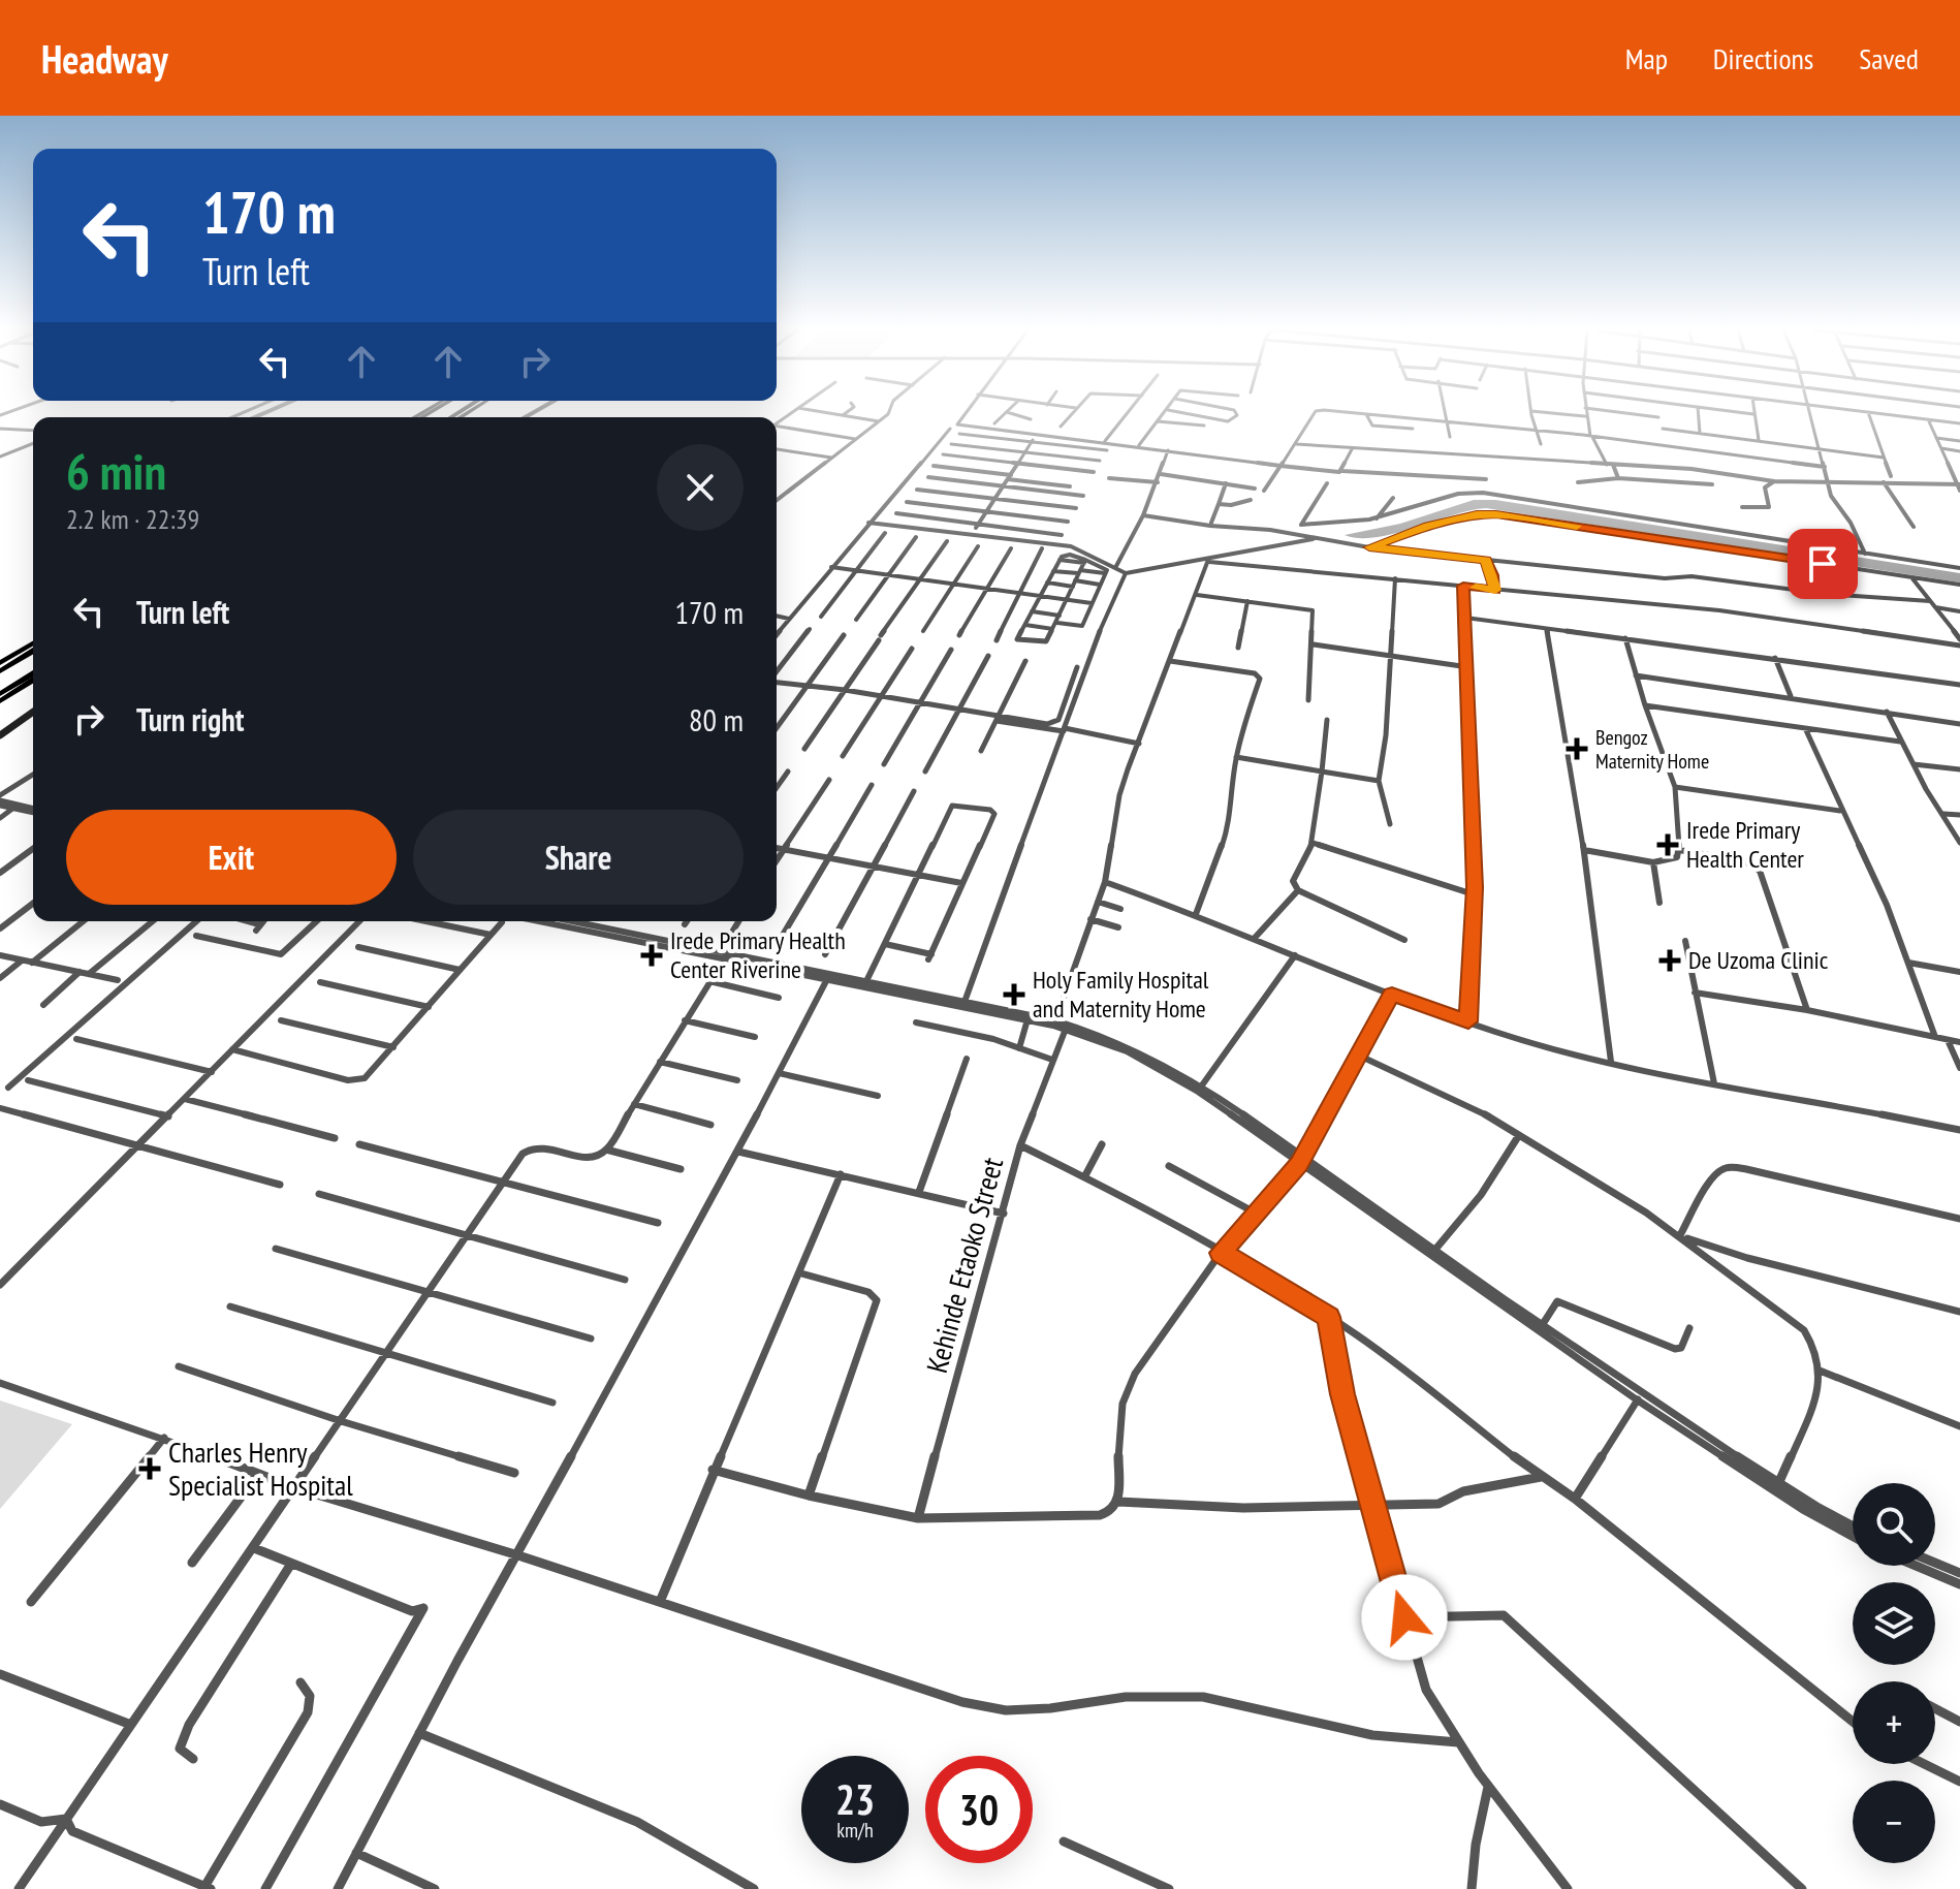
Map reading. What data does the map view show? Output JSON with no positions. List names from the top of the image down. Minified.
{"streets":{"street":["Kehinde Etaoko Street"]},"places":{"health":["Bengoz Maternity Home","Irede Primary Health Center","Irede Primary Health Center Riverine","De Uzoma Clinic","Holy Family Hospital and Maternity Home","Charles Henry Specialist Hospital"]},"page":{"header":"Headway","nav":["Map","Directions","Saved"],"turn":["170 m","Turn left"],"heading":["6 min","2.2 km · 22:39"],"list":[{"name":"Turn left","value":"170 m"},{"name":"Turn right","value":"80 m"}],"buttons":["Exit","Share"],"map_buttons":["+","−"],"speed":"23 km/h","limit":"30"}}
